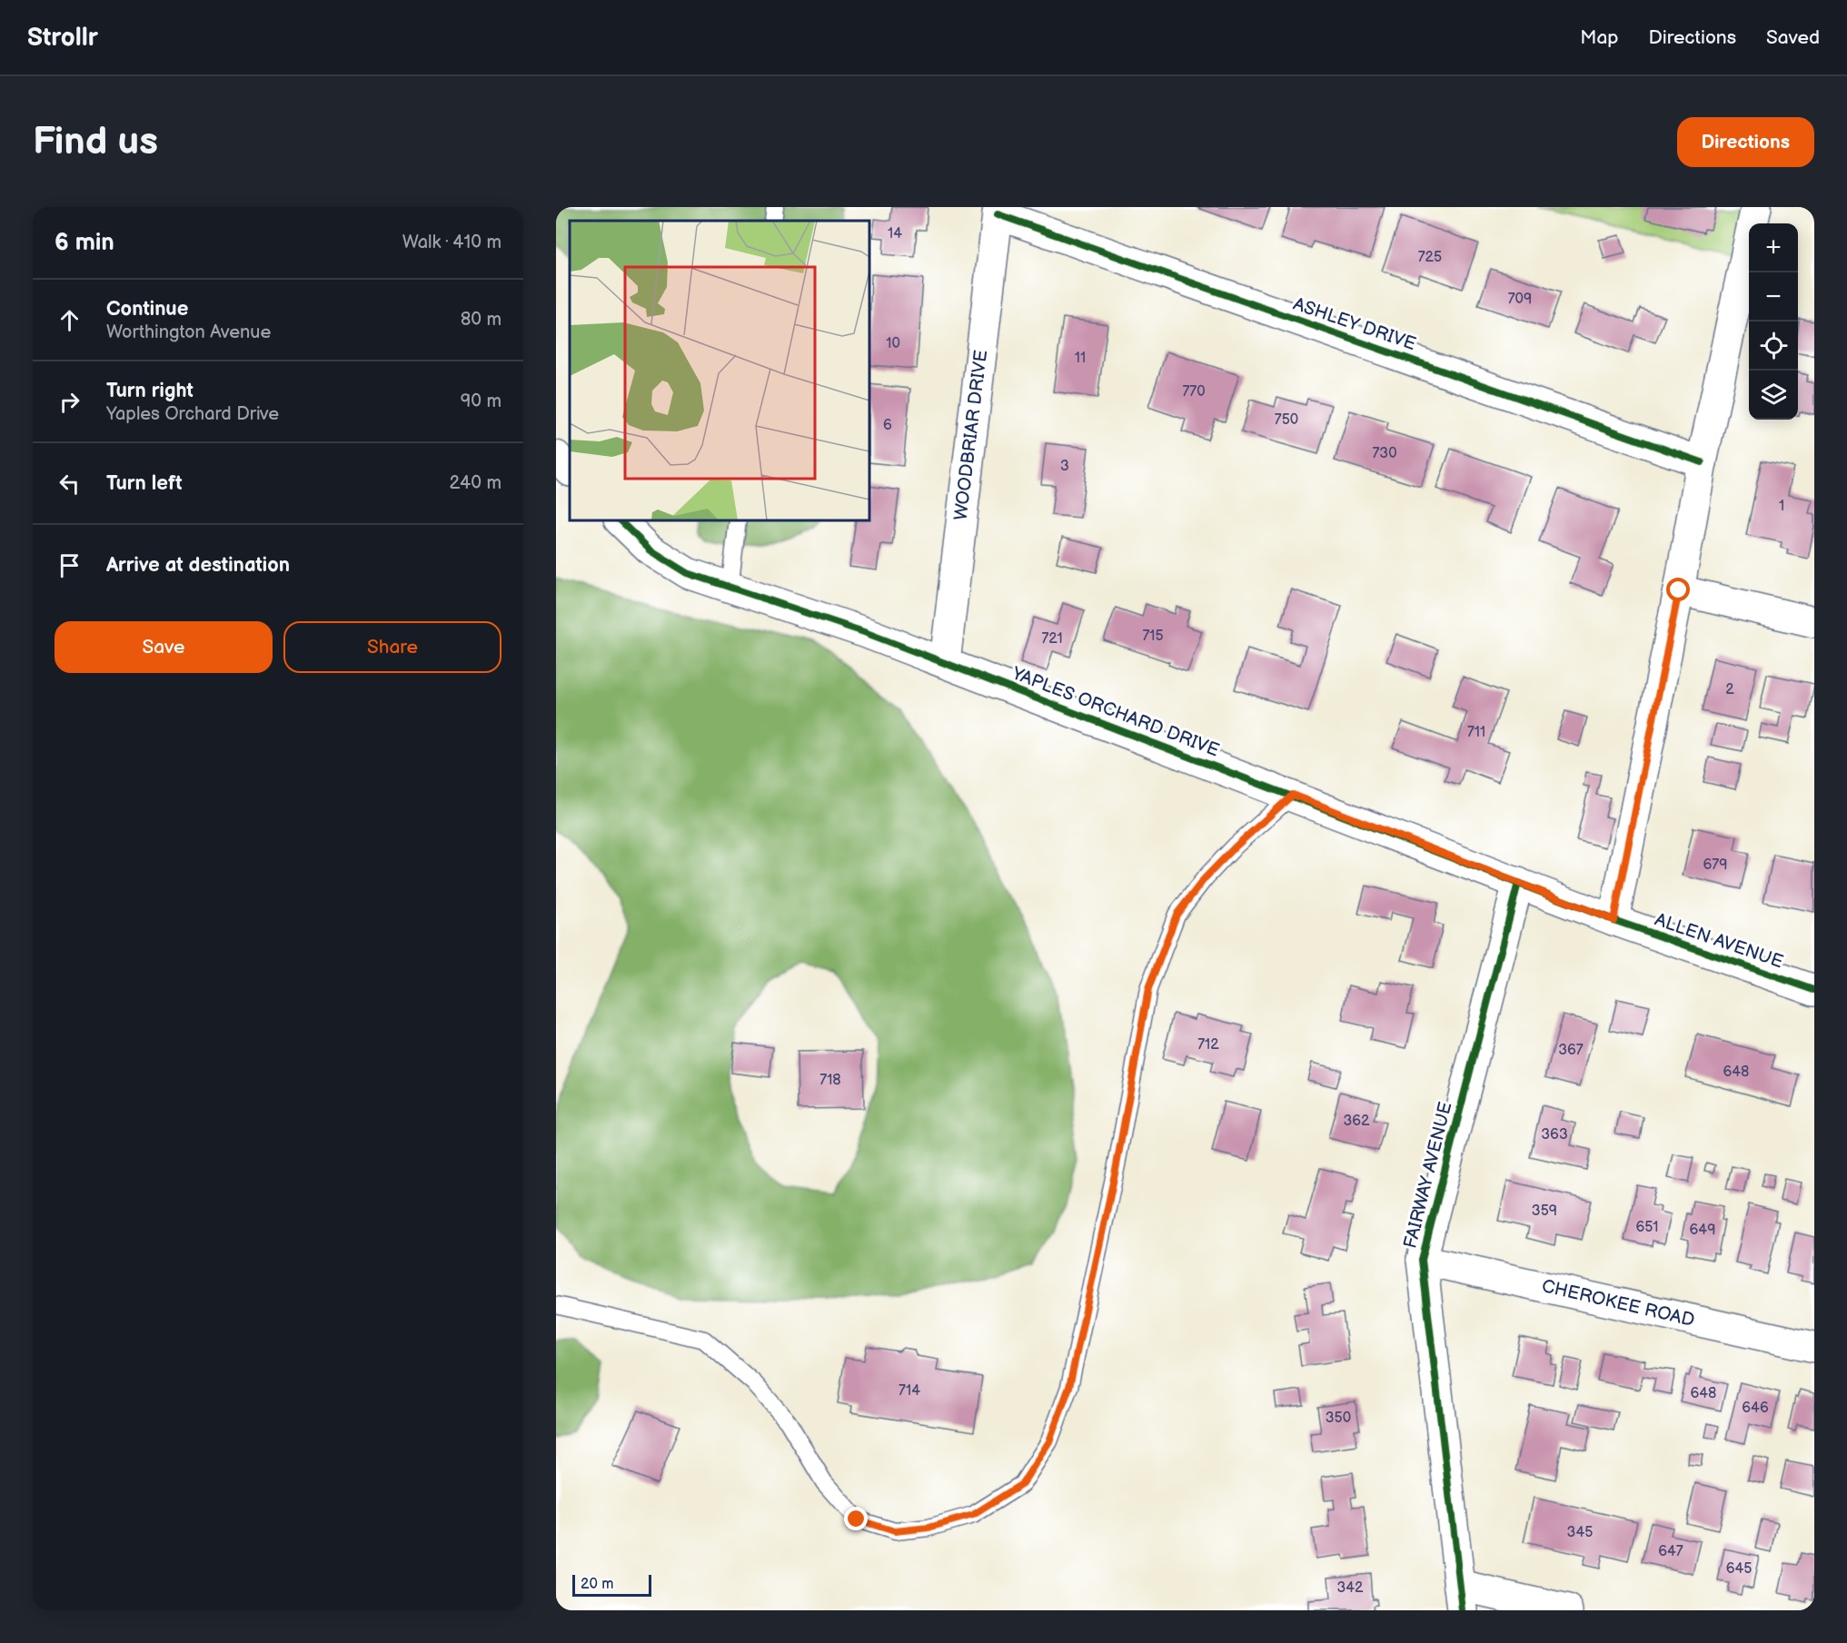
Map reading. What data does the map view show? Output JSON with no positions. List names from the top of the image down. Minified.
{"streets":{"street":["ASHLEY DRIVE","WOODBRIAR DRIVE","YAPLES ORCHARD DRIVE","ALLEN AVENUE","FAIRWAY AVENUE","CHEROKEE ROAD"]},"crossings":[["ASHLEY DRIVE","WOODBRIAR DRIVE"],["WOODBRIAR DRIVE","YAPLES ORCHARD DRIVE"],["YAPLES ORCHARD DRIVE","ALLEN AVENUE"],["YAPLES ORCHARD DRIVE","FAIRWAY AVENUE"],["FAIRWAY AVENUE","CHEROKEE ROAD"]],"house_numbers":["14","725","709","10","11","770","750","6","730","3","1","715","721","2","711","679","712","367","648","718","362","363","359","651","649","714","648","646","350","345","647","645","342"],"scale_bar":"20 m","page":{"header":"Strollr","nav":["Map","Directions","Saved"],"buttons":["Directions",["Save","Share"]],"title":"Find us","heading":["6 min","Walk · 410 m"],"map_buttons":["+","−"],"list":[["Continue","Worthington Avenue","80 m"],["Turn right","Yaples Orchard Drive","90 m"],["Turn left","240 m"],"Arrive at destination"],"scale":"20 m"}}
